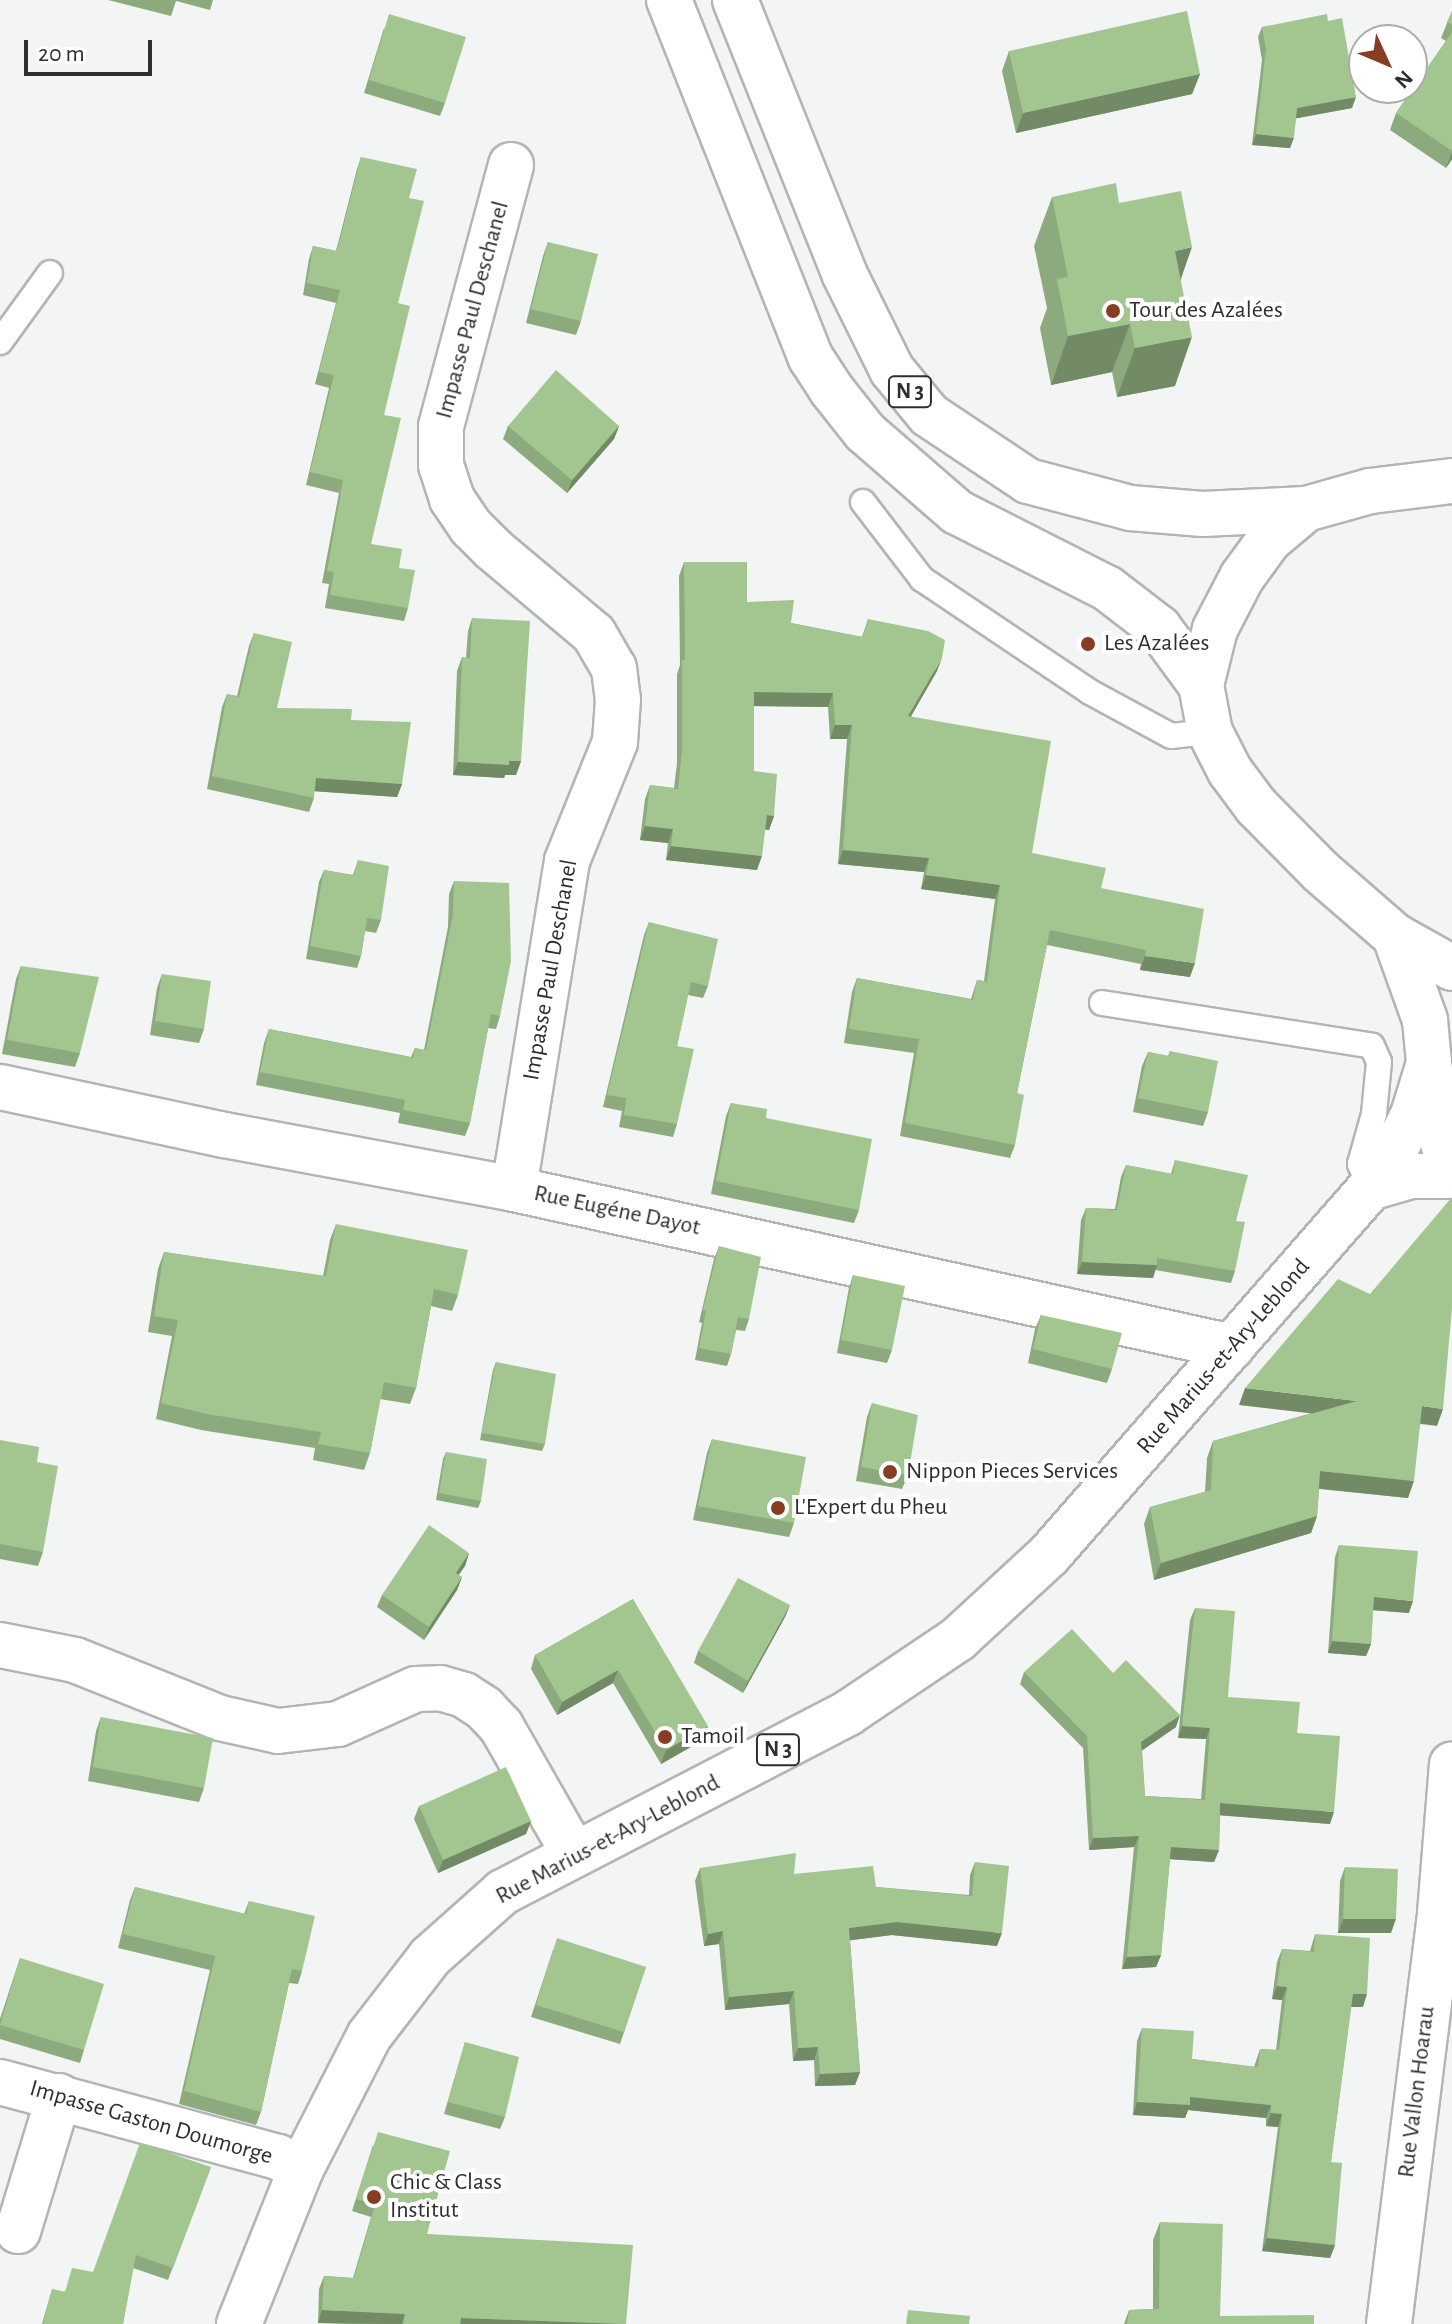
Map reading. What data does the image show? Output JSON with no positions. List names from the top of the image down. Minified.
{"streets":{"main road":["Impasse Paul Deschanel","N 3","Rue Eugéne Dayot","Rue Marius-et-Ary-Leblond","Rue Vallon Hoarau","Impasse Gaston Doumorge"]},"crossings":[["Impasse Paul Deschanel","Rue Eugéne Dayot"],["N 3","Rue Marius-et-Ary-Leblond"],["Rue Eugéne Dayot","Rue Marius-et-Ary-Leblond"],["Rue Marius-et-Ary-Leblond","Impasse Gaston Doumorge"]],"places":["Tour des Azalées","Les Azalées","Nippon Pieces Services","L'Expert du Pheu","Tamoil","Chic & Class Institut"],"scale_bar":"20 m","north":"bottom right"}
